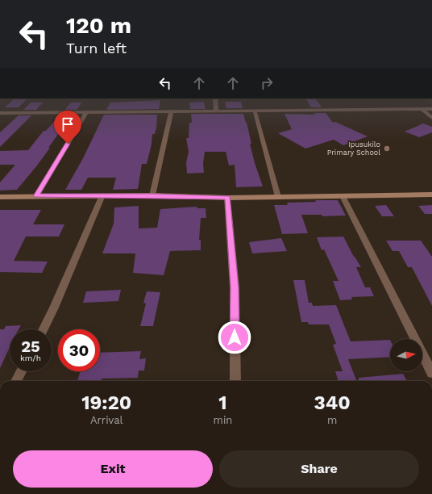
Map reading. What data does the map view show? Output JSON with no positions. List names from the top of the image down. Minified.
{"places":["Ipusukilo Primary School"],"north":"right","page":{"turn":["120 m","Turn left"],"speed":"25 km/h","limit":"30","eta":["19:20","Arrival","1","min","340","m"],"buttons":["Exit","Share"]}}
